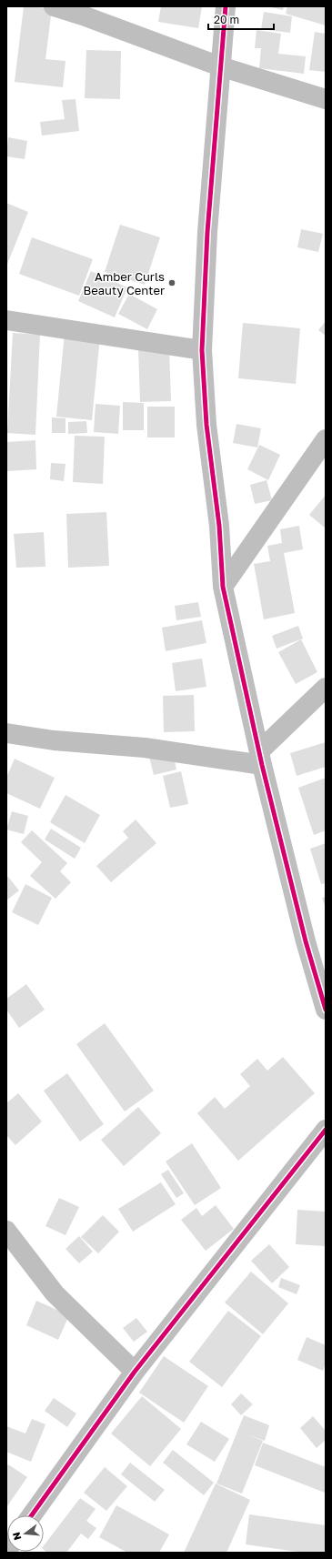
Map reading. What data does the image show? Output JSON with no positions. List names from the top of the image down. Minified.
{"places":["Amber Curls Beauty Center"],"scale_bar":"20 m","north":"left"}
